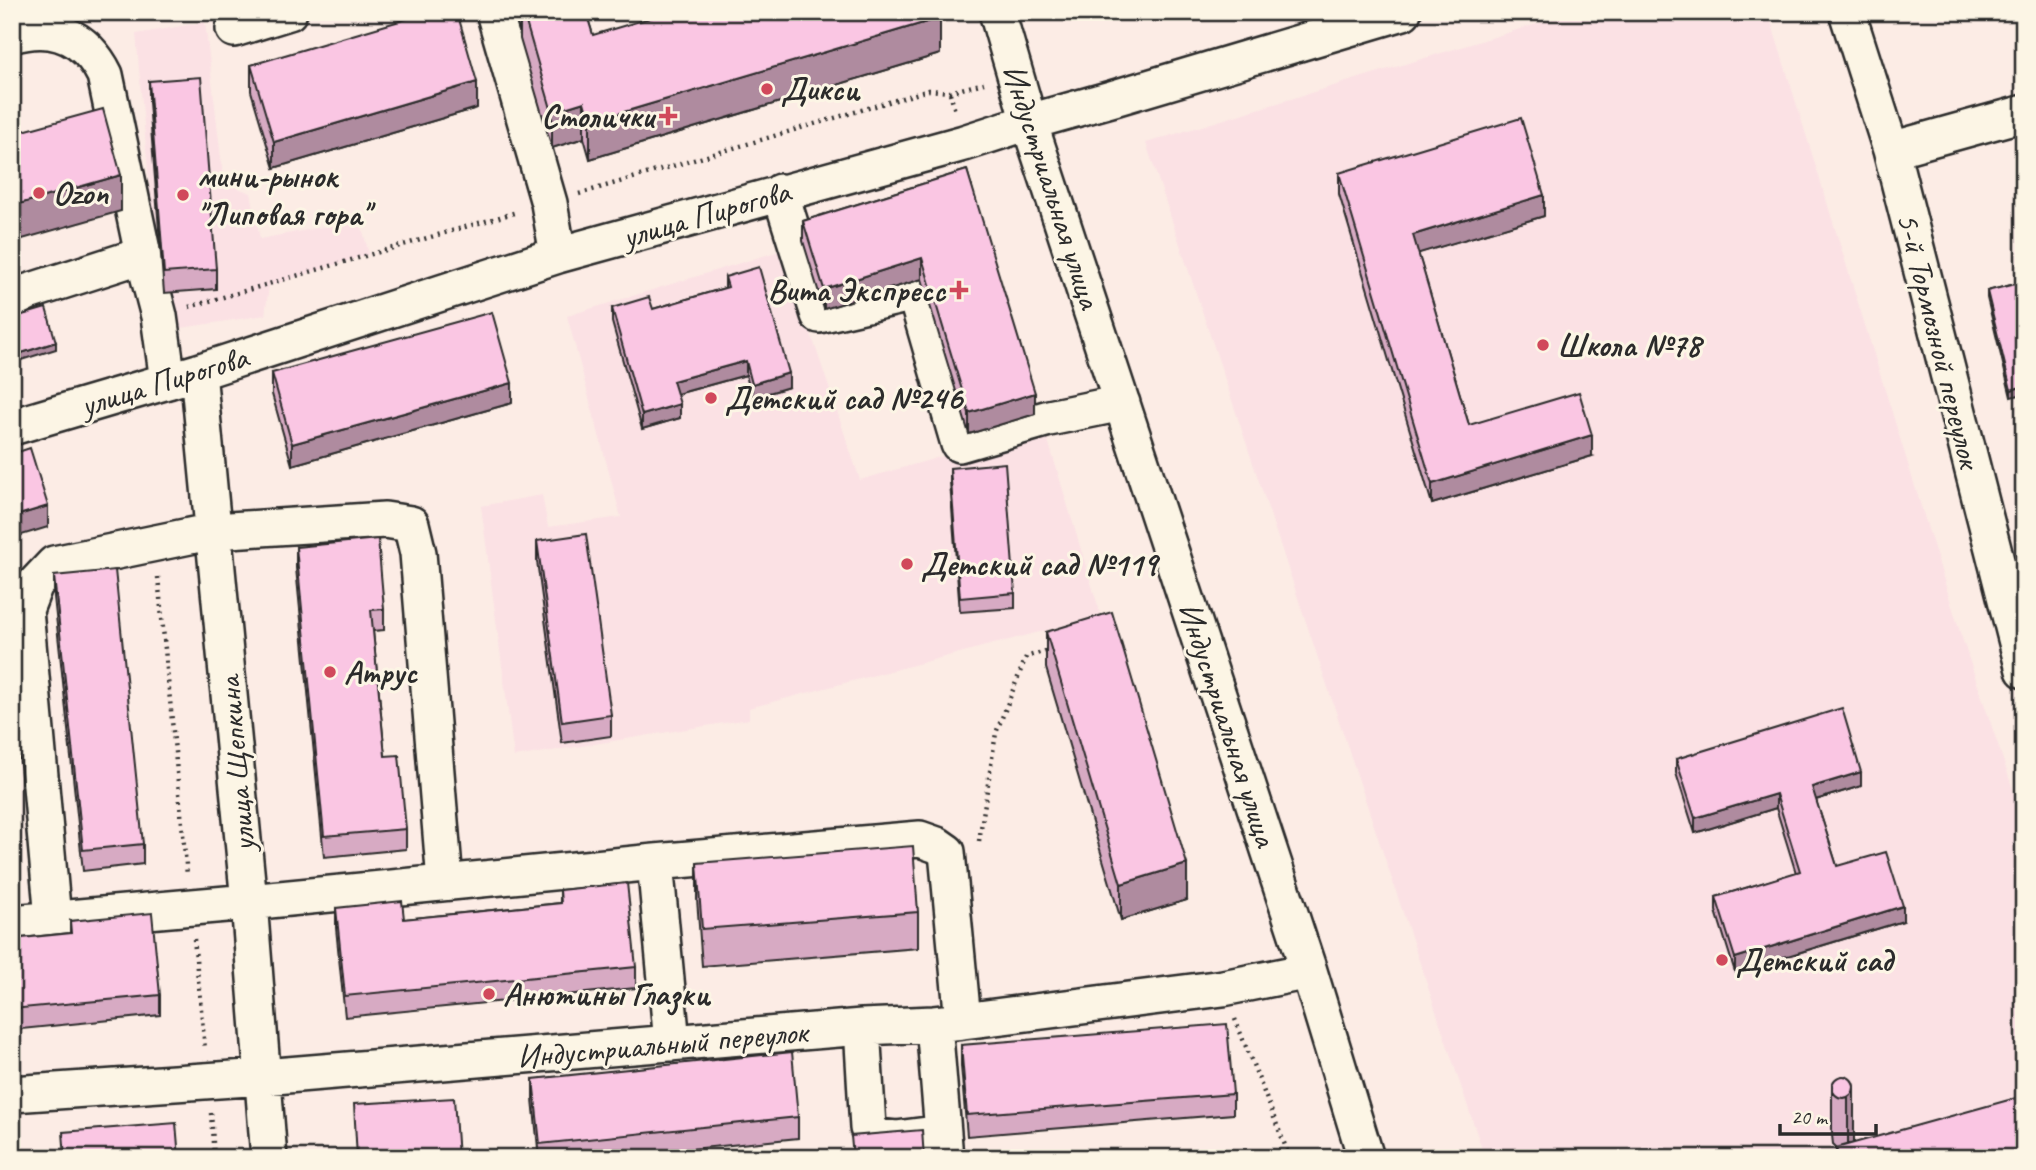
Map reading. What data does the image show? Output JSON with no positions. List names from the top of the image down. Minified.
{"streets":{"street":["Индустриальная улица","улица Пирогова","5-й Тормозной переулок","улица Щепкина","Индустриальный переулок"]},"crossings":[["Индустриальная улица","улица Пирогова"],["Индустриальная улица","Индустриальный переулок"],["улица Пирогова","улица Щепкина"],["улица Щепкина","Индустриальный переулок"]],"places":{"other":["Дикси","Ozon","мини-рынок \"Липовая гора\"","Школа №78","Детский сад №246","Детский сад №119","Атрус","Детский сад","Анютины Глазки"],"health":["Столички","Вита Экспресс"]},"scale_bar":"20 m"}
